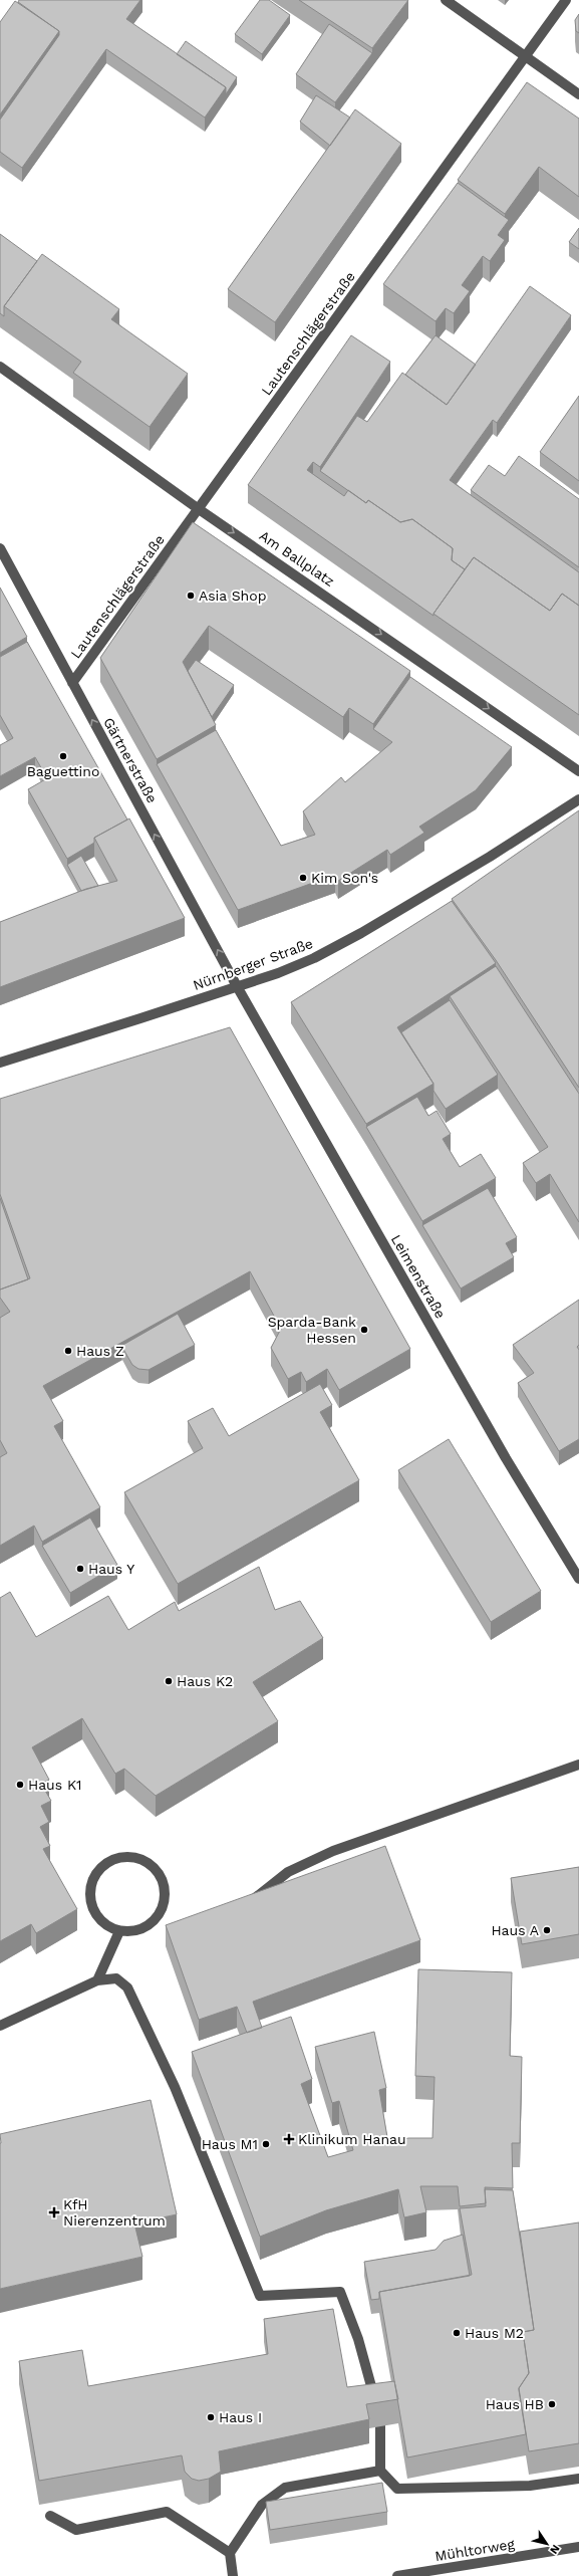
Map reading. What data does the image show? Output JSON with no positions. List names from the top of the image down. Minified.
{"streets":{"street":["Lautenschlägerstraße","Am Ballplatz","Gärtnerstraße","Nürnberger Straße","Leimenstraße","Mühltorweg"]},"crossings":[["Lautenschlägerstraße","Am Ballplatz"],["Lautenschlägerstraße","Gärtnerstraße"],["Gärtnerstraße","Nürnberger Straße"],["Gärtnerstraße","Leimenstraße"],["Nürnberger Straße","Leimenstraße"]],"one_way":["Am Ballplatz","Gärtnerstraße"],"places":{"other":["Asia Shop","Baguettino","Kim Son's","Sparda-Bank Hessen","Haus Z","Haus Y","Haus K2","Haus K1","Haus A","Haus M1","Haus M2","Haus HB","Haus I"],"health":["Klinikum Hanau","KfH Nierenzentrum"]},"north":"bottom right"}
